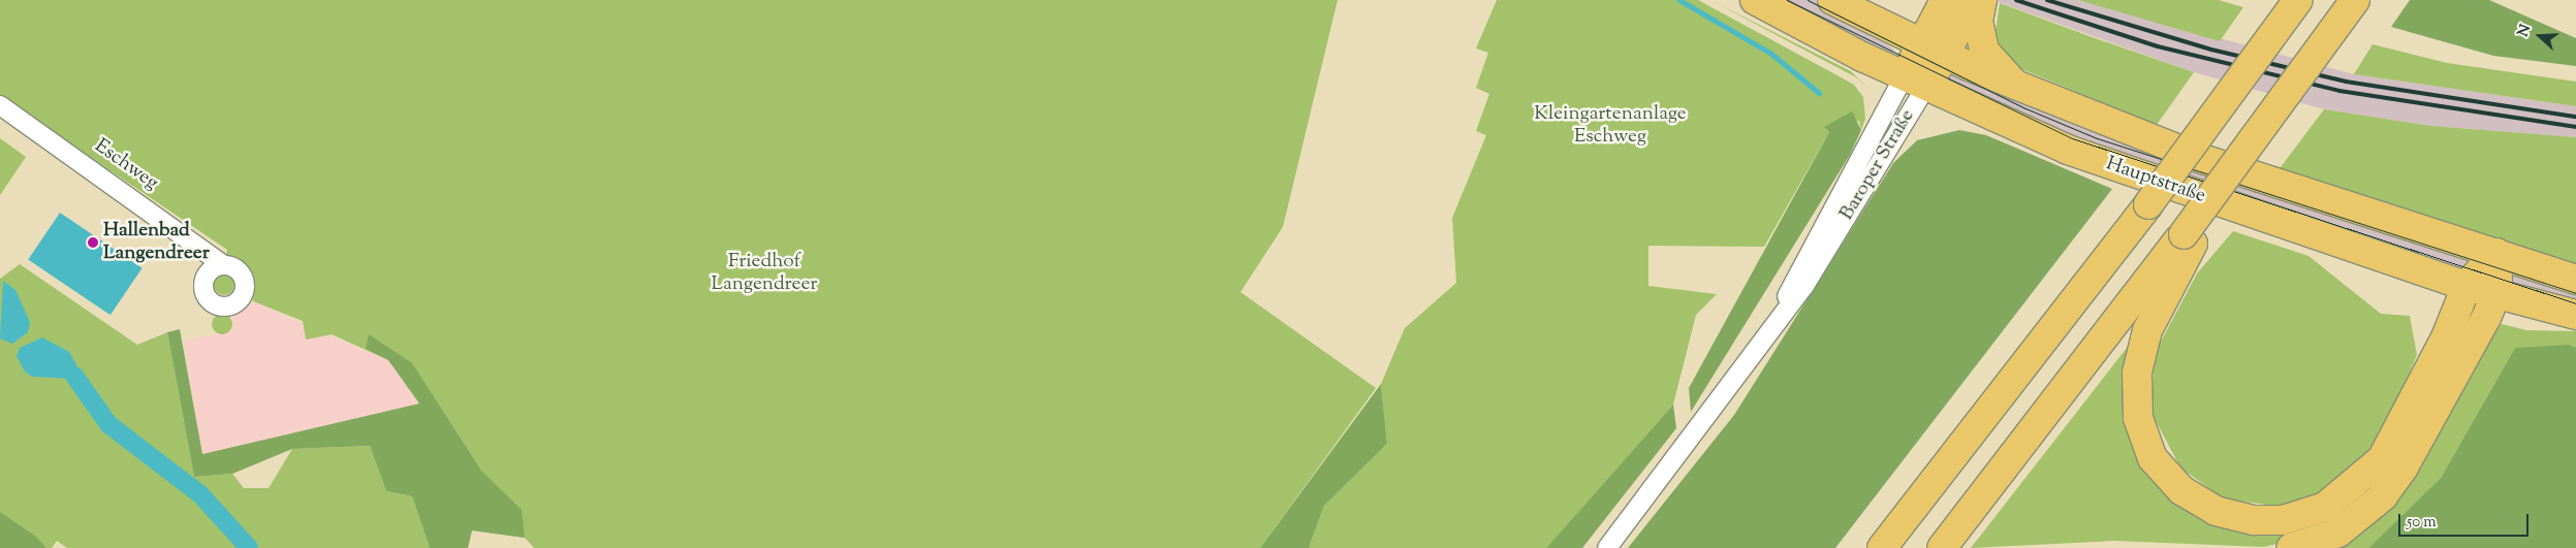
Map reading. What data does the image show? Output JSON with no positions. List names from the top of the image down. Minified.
{"streets":{"main road":["Baroper Straße","Hauptstraße"],"street":["Eschweg"]},"crossings":[["Baroper Straße","Hauptstraße"]],"parks":["Kleingartenanlage Eschweg","Friedhof Langendreer"],"places":["Hallenbad Langendreer"],"scale_bar":"50 m","north":"left"}
